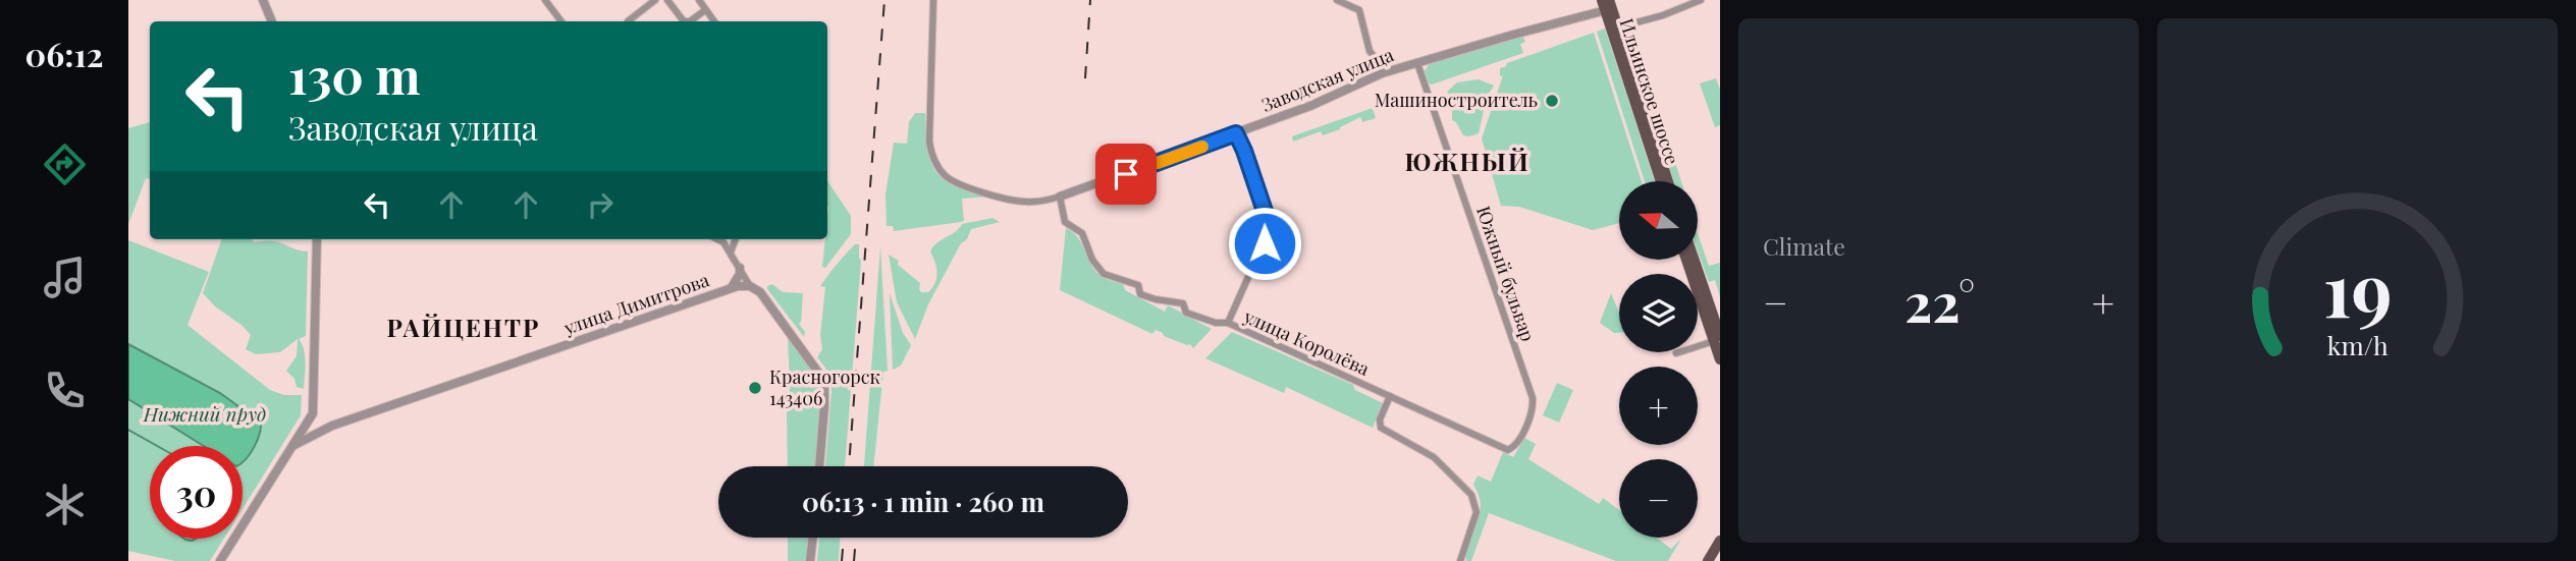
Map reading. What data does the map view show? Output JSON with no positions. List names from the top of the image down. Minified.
{"streets":{"main road":["Ильинское шоссе"],"street":["Заводская улица","Южный бульвар","улица Димитрова","улица Королёва"]},"crossings":[["Заводская улица","Ильинское шоссе"],["Заводская улица","Южный бульвар"],["Заводская улица","улица Королёва"],["Южный бульвар","улица Королёва"]],"districts":["ЮЖНЫЙ","РАЙЦЕНТР"],"water":["Нижний пруд"],"places":["Машиностроитель","Красногорск 143406"],"north":"left","page":{"tabs":"06:12","tile":"Climate","turn":["130 m","Заводская улица"],"map_buttons":["+","−"],"heat":["−","22°","+"],"limit":"30","trip":"06:13 · 1 min · 260 m","gauge":["19","km/h"]}}
